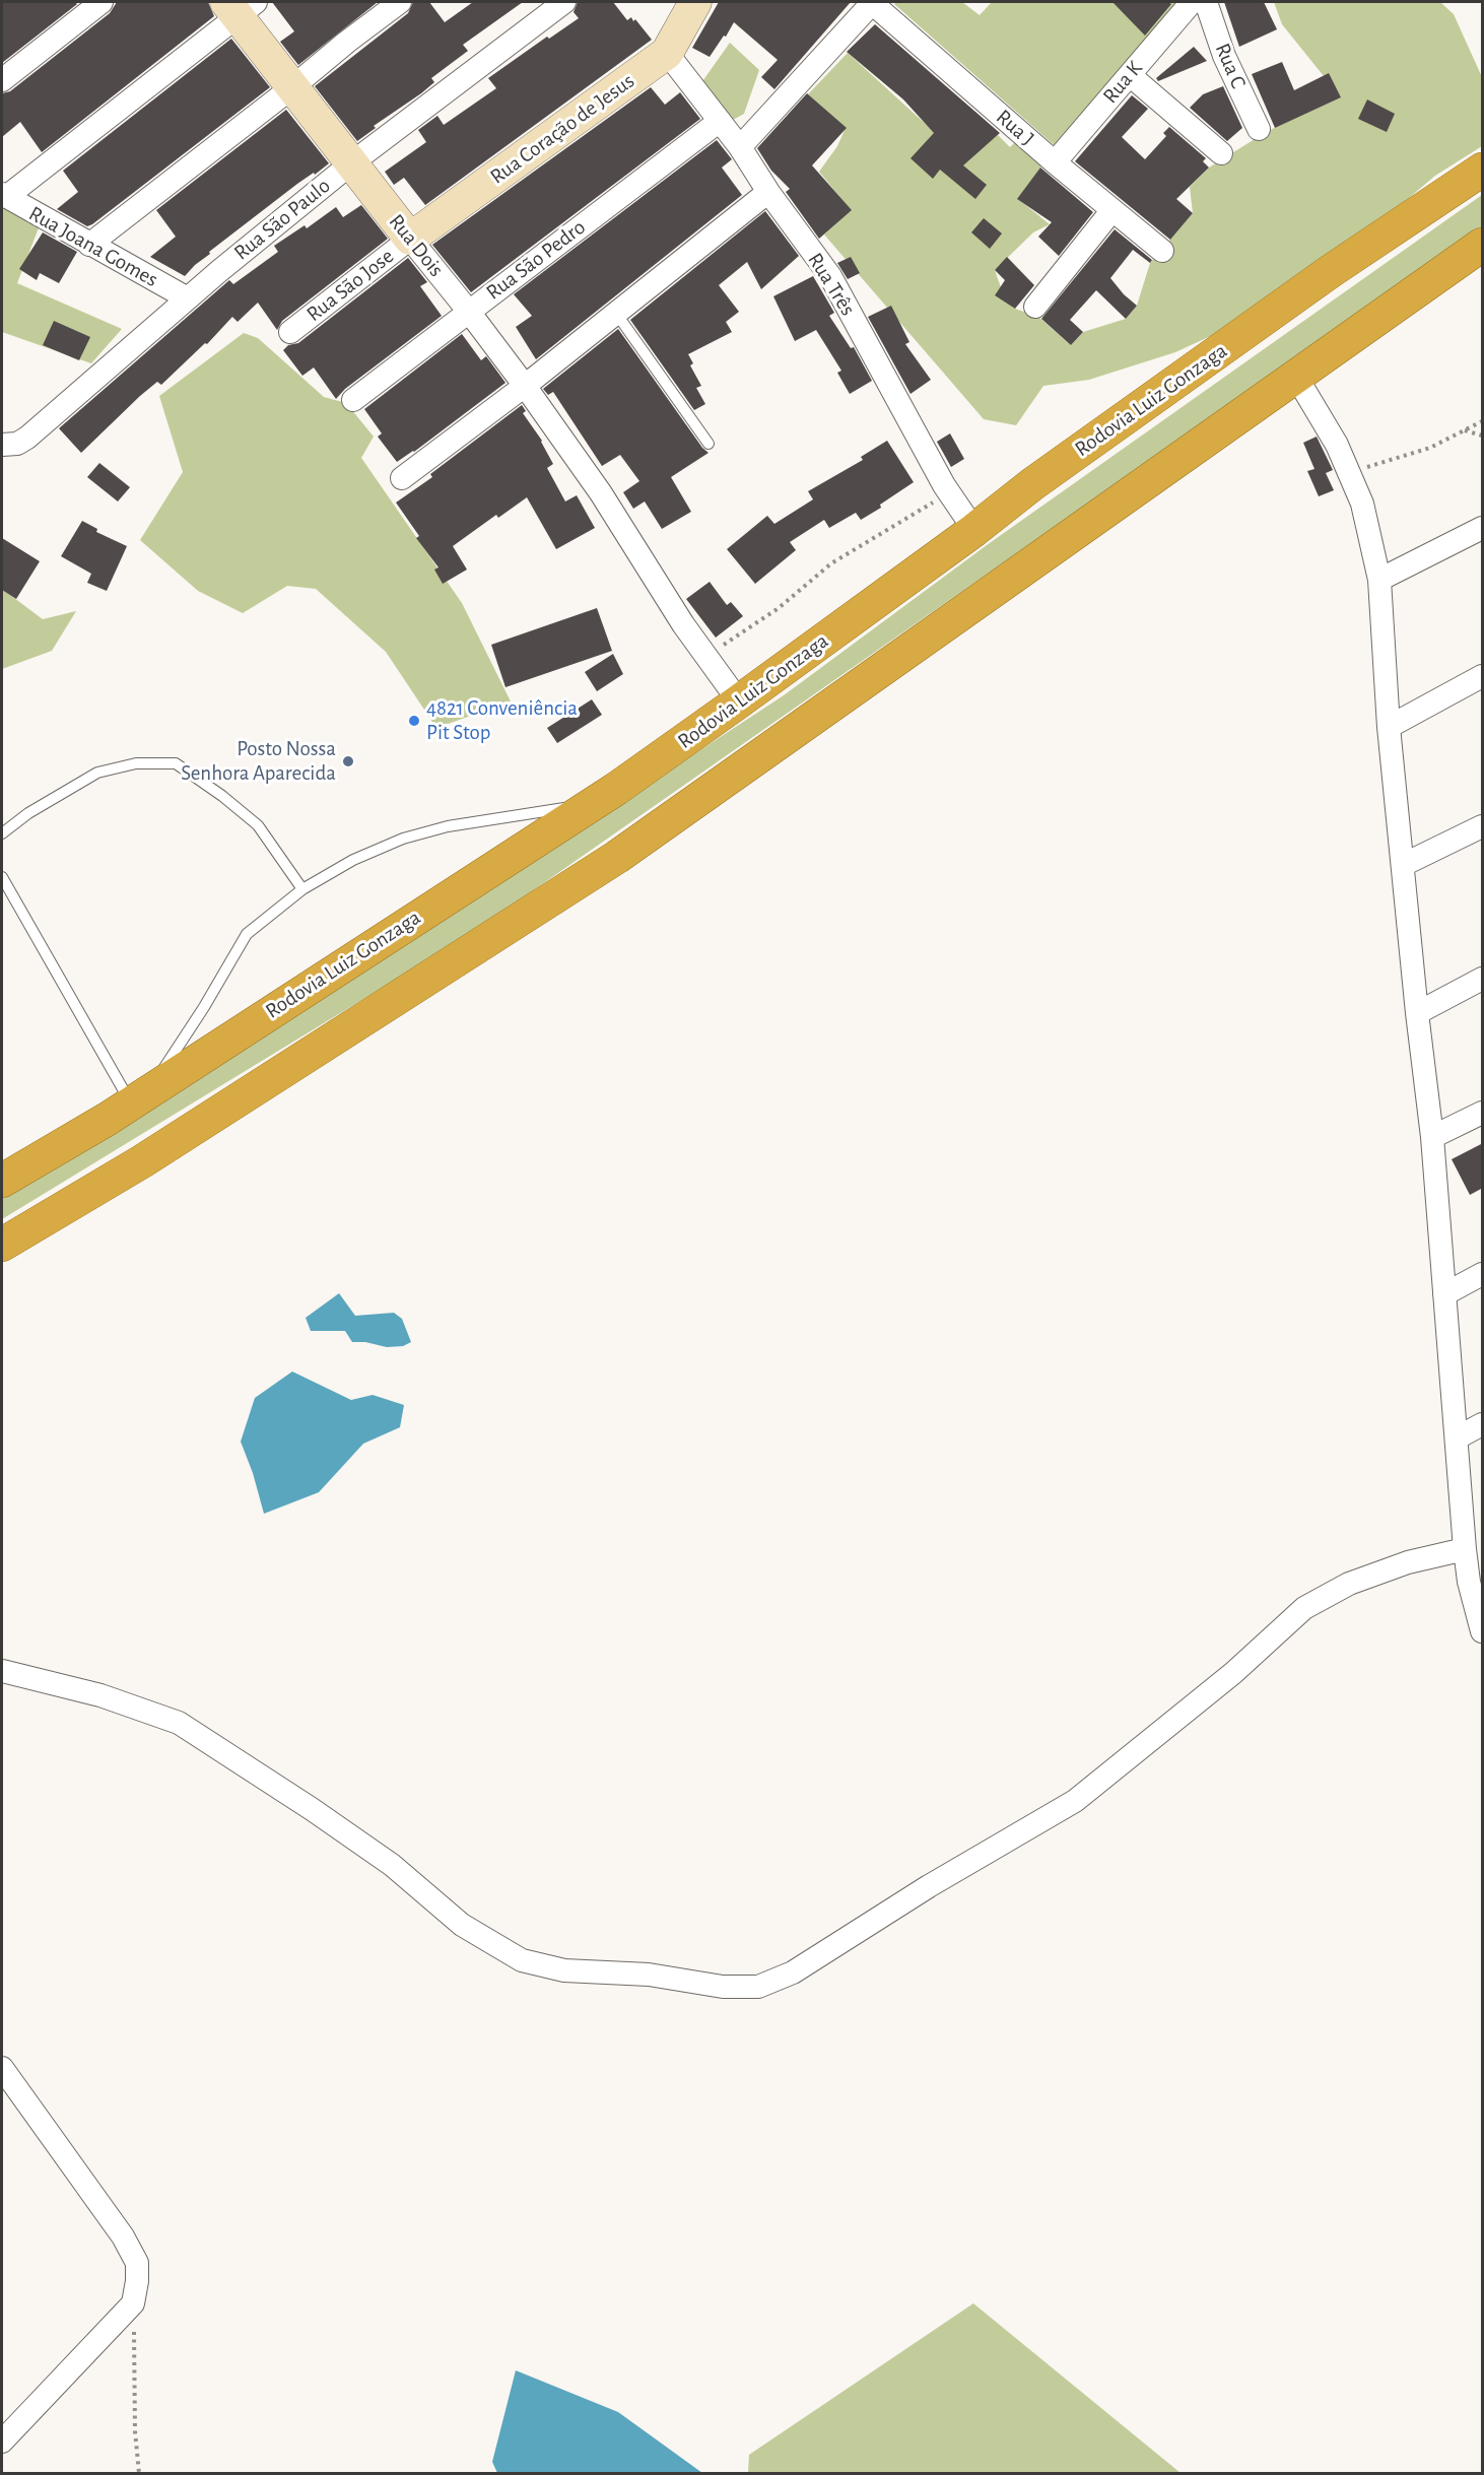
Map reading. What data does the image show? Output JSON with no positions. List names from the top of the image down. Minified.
{"streets":{"highway":["Rodovia Luiz Gonzaga"],"main road":["Rua Coração de Jesus","Rua Dois"],"street":["Rua C","Rua K","Rua J","Rua São Paulo","Rua Joana Gomes","Rua São Pedro","Rua Três","Rua São Jose"]},"crossings":[["Rua K","Rua J"],["Rua Coração de Jesus","Rua Dois"],["Rua Coração de Jesus","Rua Três"],["Rua Coração de Jesus","Rua São Jose"],["Rua São Paulo","Rua Dois"],["Rua São Paulo","Rua Joana Gomes"],["Rua Dois","Rua São Pedro"],["Rua Dois","Rua São Jose"],["Rua Dois","Rodovia Luiz Gonzaga"],["Rua São Pedro","Rua Três"],["Rua Três","Rodovia Luiz Gonzaga"]],"places":["4821 Conveniência Pit Stop","Posto Nossa Senhora Aparecida"]}
